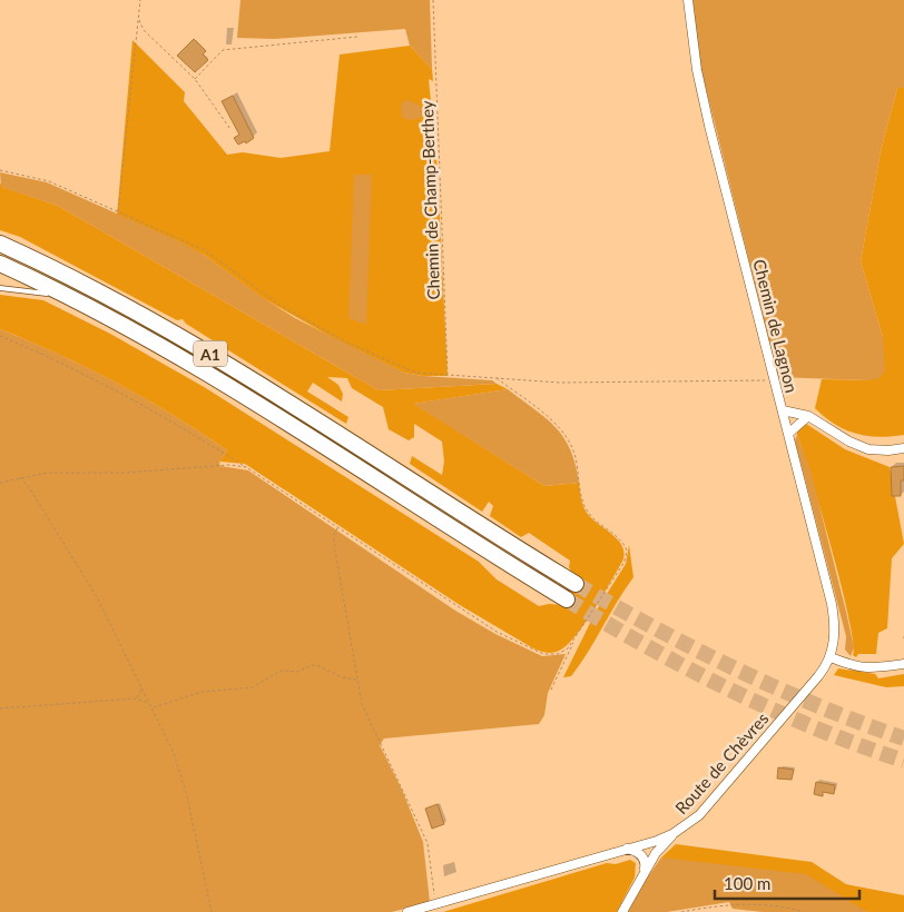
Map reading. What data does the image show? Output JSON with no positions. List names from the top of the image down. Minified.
{"streets":{"highway":["A1"],"street":["Chemin de Lagnon","Route de Chèvres"],"path":["Chemin de Champ-Berthey"]},"crossings":[["Chemin de Lagnon","Route de Chèvres"]],"scale_bar":"100 m"}
